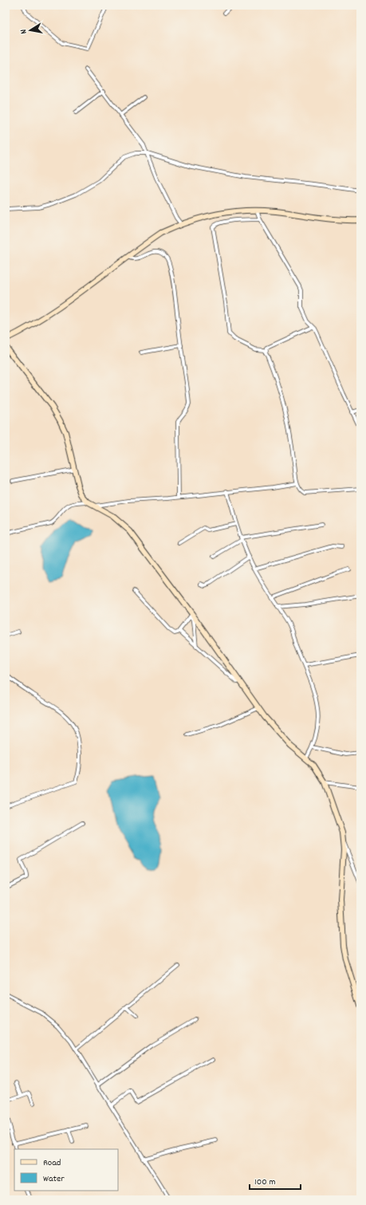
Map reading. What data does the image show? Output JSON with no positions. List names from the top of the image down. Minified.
{"legend":["Road","Water"],"scale_bar":"100 m","north":"left"}
